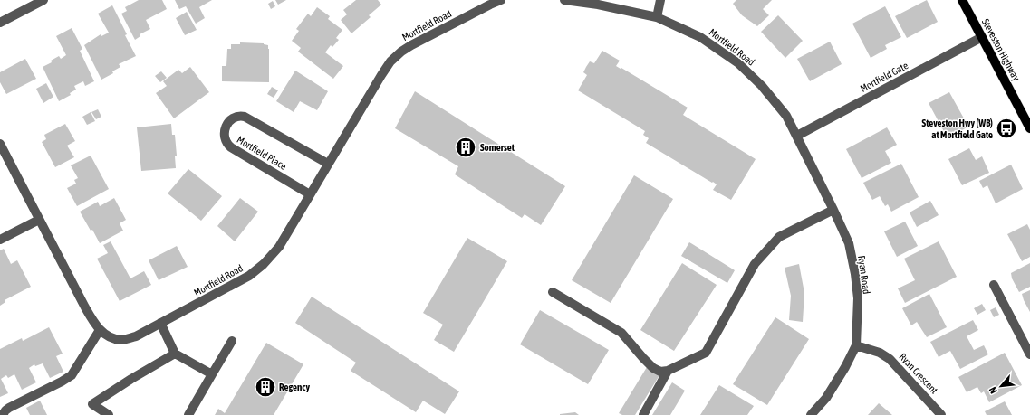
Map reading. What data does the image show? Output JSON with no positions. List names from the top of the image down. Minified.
{"streets":{"main road":["Steveston Highway"],"street":["Mortfield Road","Mortfield Gate","Mortfield Place","Ryan Road","Ryan Crescent"]},"crossings":[["Mortfield Road","Mortfield Gate"],["Mortfield Road","Mortfield Place"],["Mortfield Road","Ryan Road"],["Steveston Highway","Mortfield Gate"],["Mortfield Gate","Ryan Road"],["Ryan Road","Ryan Crescent"]],"places":{"bus stop":["Steveston Hwy (WB) at Mortfield Gate"],"building":["Somerset","Regency"]},"north":"bottom left"}
